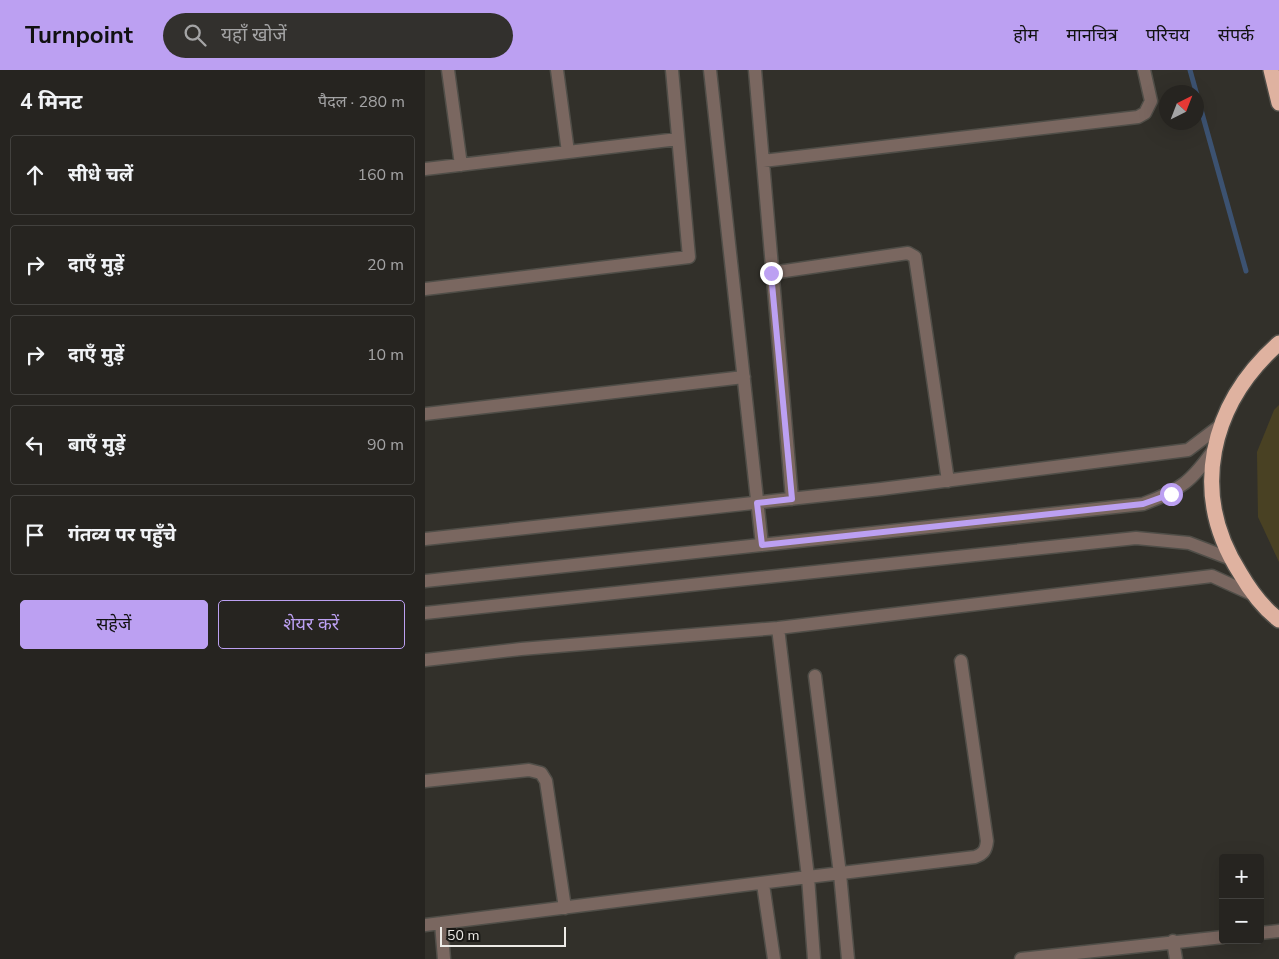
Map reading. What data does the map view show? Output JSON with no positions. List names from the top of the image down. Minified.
{"scale_bar":"50 m","north":"top right","page":{"header":"Turnpoint","search":"यहाँ खोजें","nav":["होम","मानचित्र","परिचय","संपर्क"],"heading":["4 मिनट","पैदल · 280 m"],"list":[["सीधे चलें","160 m"],["दाएँ मुड़ें","20 m"],["दाएँ मुड़ें","10 m"],["बाएँ मुड़ें","90 m"],"गंतव्य पर पहुँचे"],"buttons":["सहेजें","शेयर करें"],"map_buttons":["+","−"],"scale":"50 m"}}
